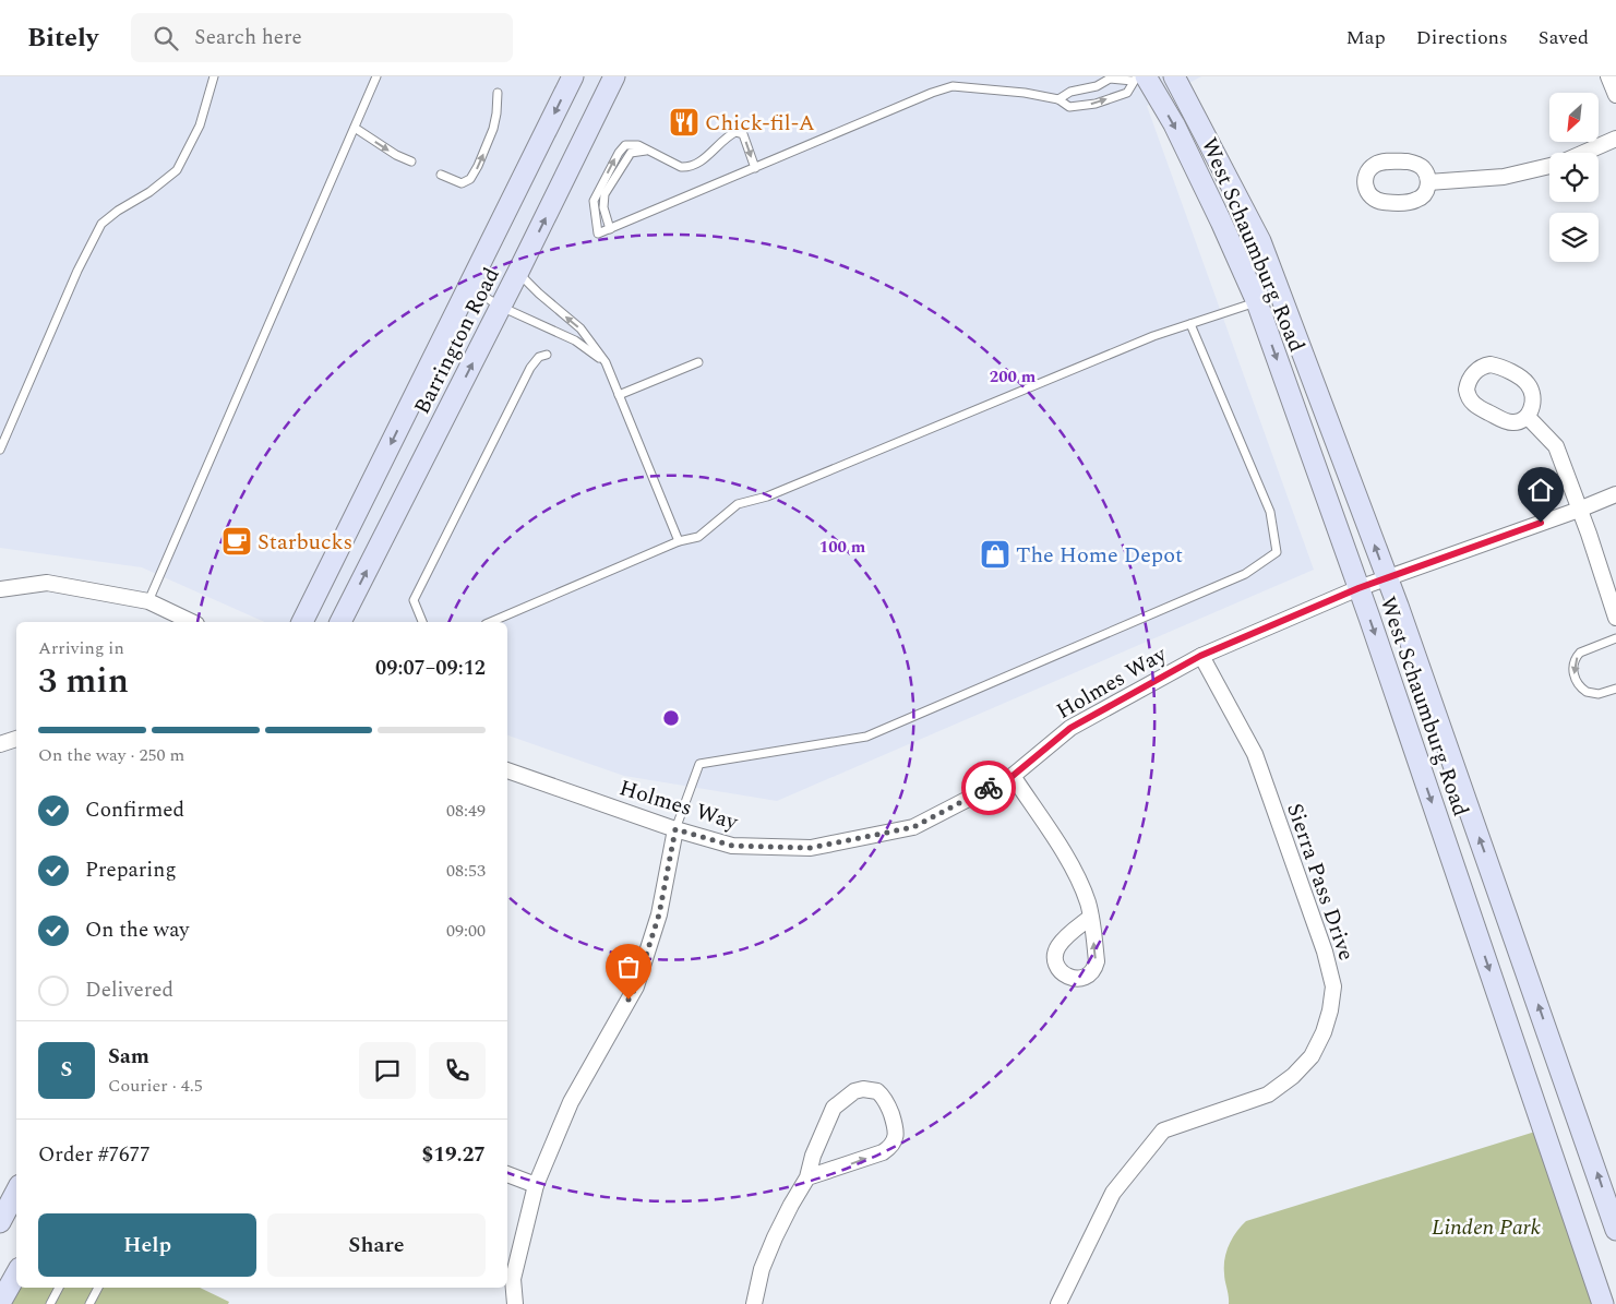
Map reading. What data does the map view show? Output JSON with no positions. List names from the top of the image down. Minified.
{"streets":{"main road":["West Schaumburg Road","Barrington Road"],"street":["Holmes Way","Sierra Pass Drive"]},"crossings":[["West Schaumburg Road","Holmes Way"],["Holmes Way","Sierra Pass Drive"]],"parks":["Linden Park"],"places":{"restaurant":["Chick-fil-A"],"cafe":["Starbucks"],"shop":["The Home Depot"]},"north":"bottom left","page":{"header":"Bitely","search":"Search here","nav":["Map","Directions","Saved"],"heading":["3 min","Arriving in","09:07–09:12"],"panel":["Sam","Courier · 4.5","Order #7677","$19.27"],"bar":"On the way · 250 m","list":[["Confirmed","08:49"],["Preparing","08:53"],["On the way","09:00"],"Delivered"],"round":"S","buttons":["Help","Share"]},"rings":["200 m","100 m"]}
